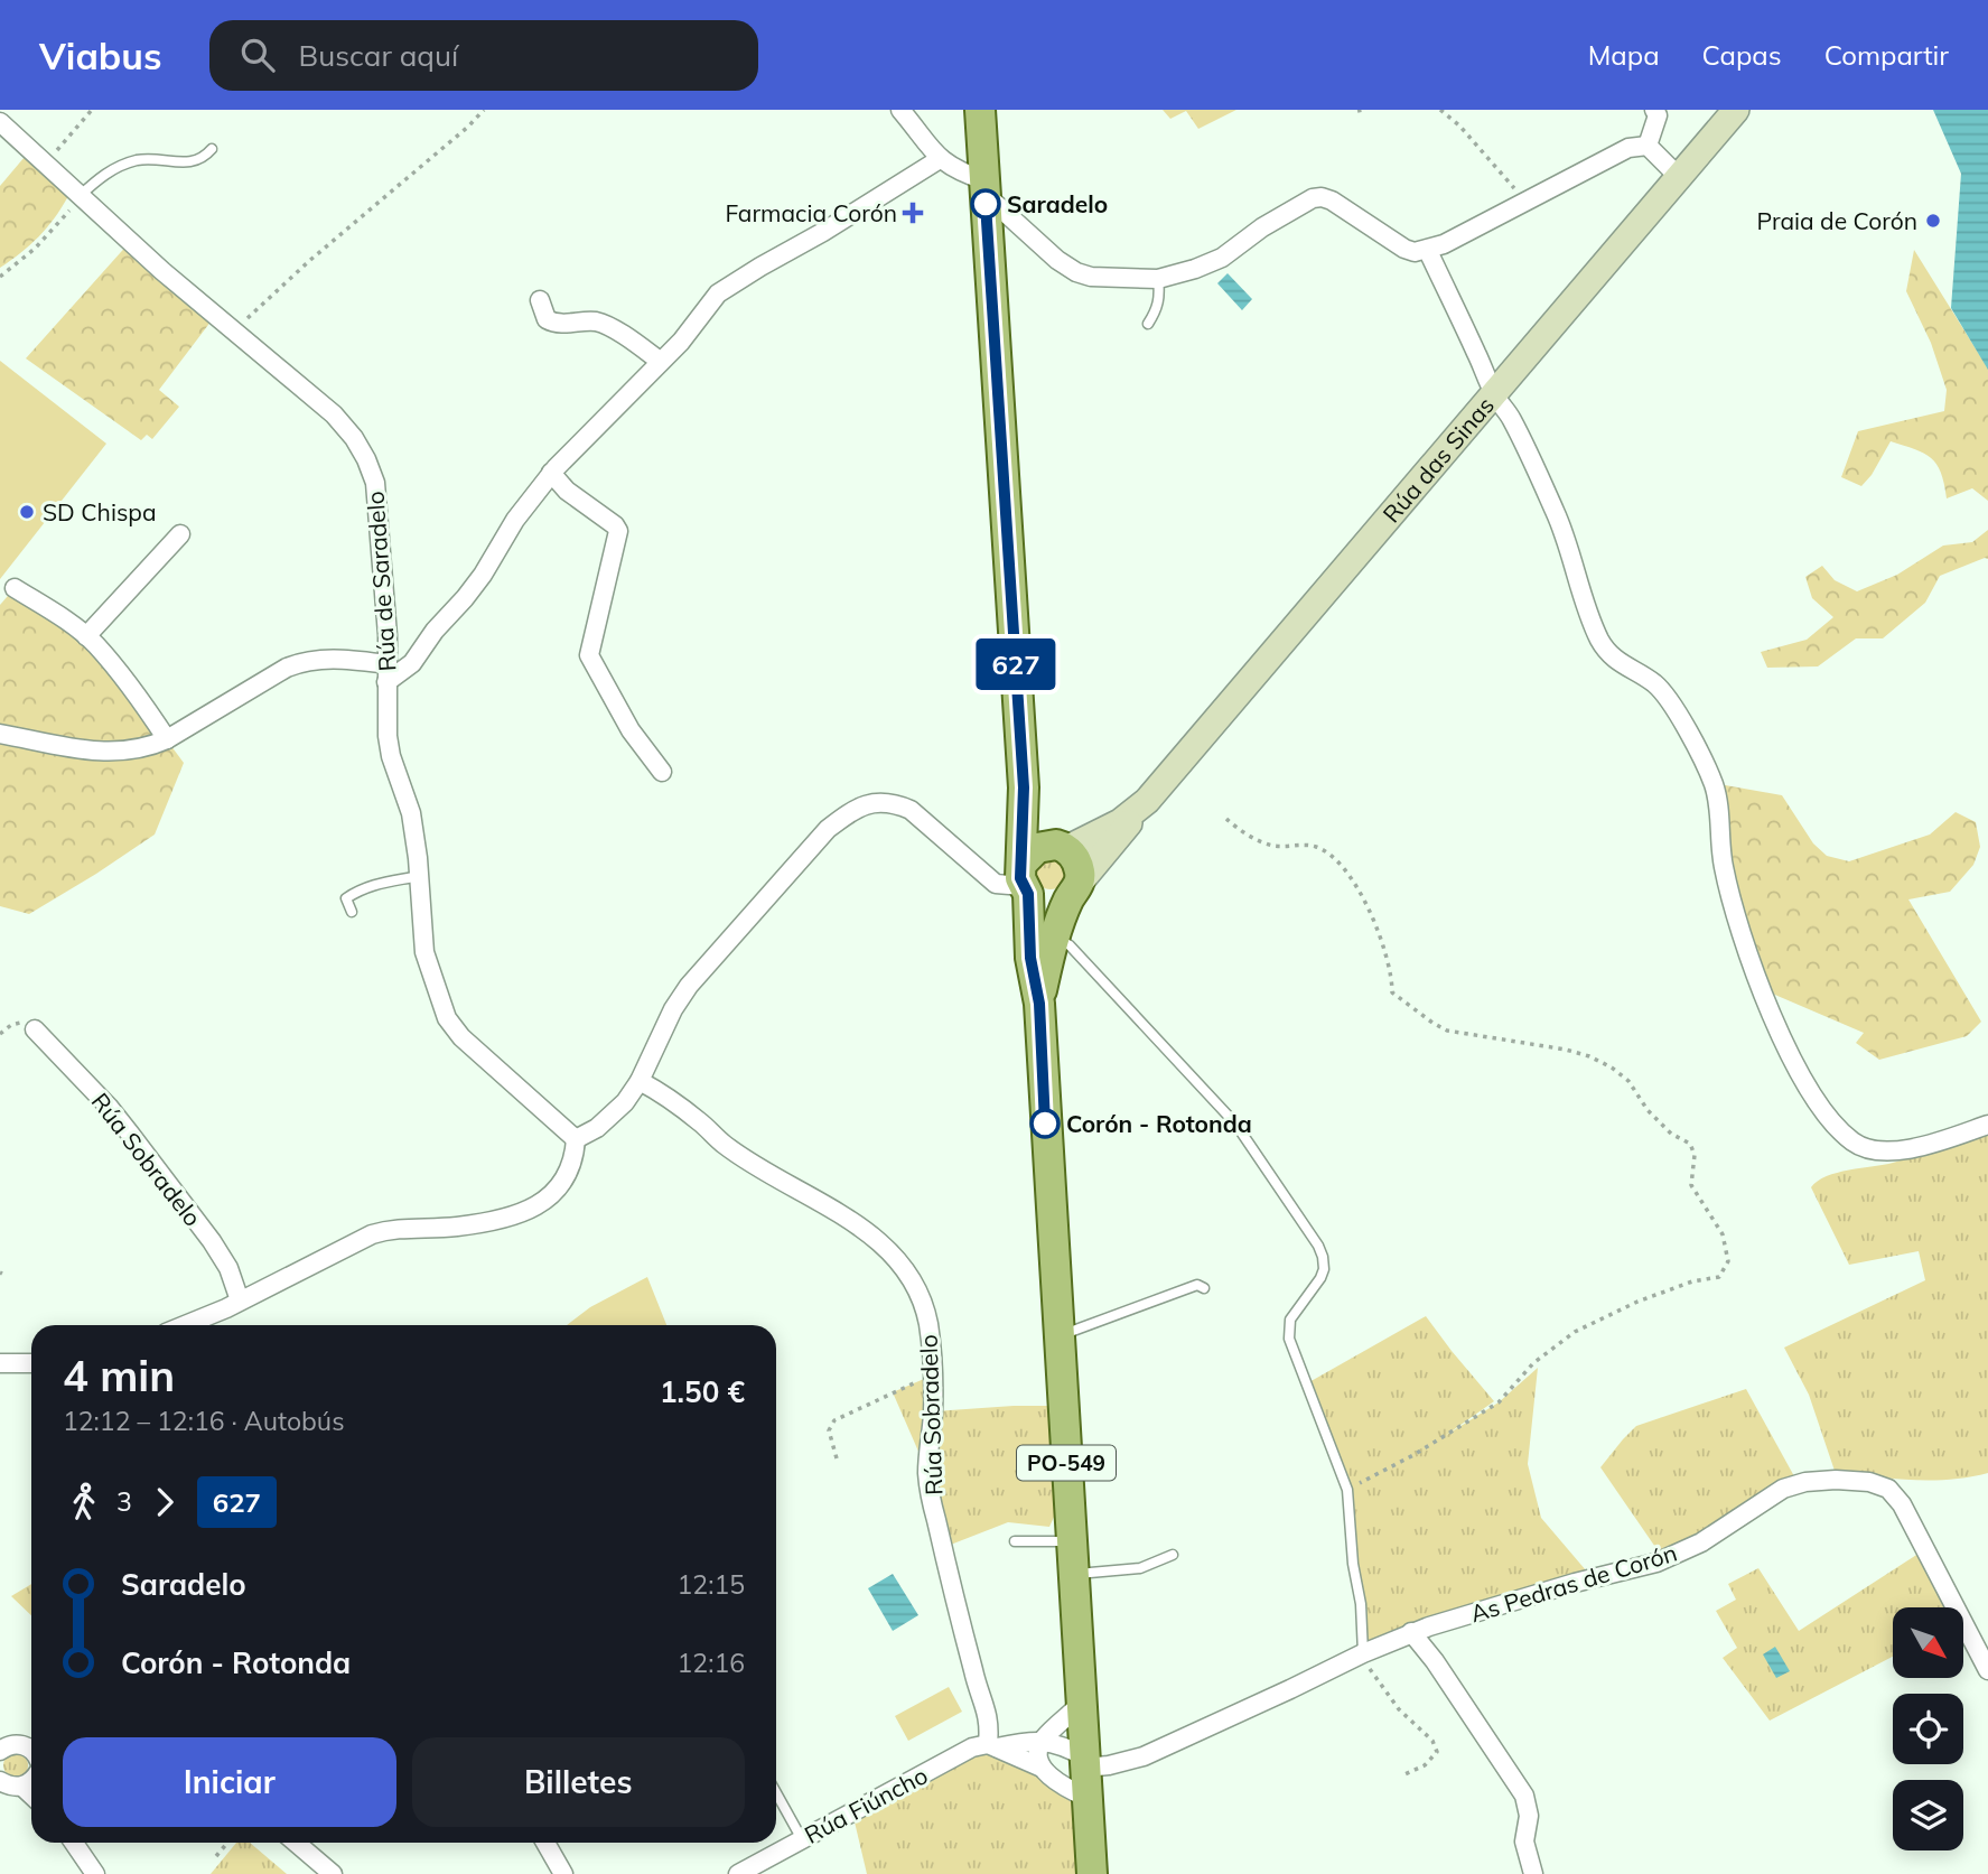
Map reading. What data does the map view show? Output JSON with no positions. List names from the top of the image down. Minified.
{"streets":{"main road":["PO-549"],"street":["Rúa das Sinas","Rúa de Saradelo","Rúa Sobradelo","As Pedras de Corón","Rúa Fiúncho"]},"crossings":[["Rúa das Sinas","PO-549"],["Rúa Sobradelo","Rúa Fiúncho"],["PO-549","As Pedras de Corón"],["PO-549","Rúa Fiúncho"],["As Pedras de Corón","Rúa Fiúncho"]],"places":{"other":["Saradelo","Praia de Corón","SD Chispa","Corón - Rotonda"],"health":["Farmacia Corón"]},"lines":["bus line 627"],"north":"bottom right","page":{"header":"Viabus","search":"Buscar aquí","nav":["Mapa","Capas","Compartir"],"on_map":"627","heading":["4 min","12:12 – 12:16 · Autobús","1.50 €"],"legs":["3","627"],"list":[{"name":"Saradelo","value":"12:15"},{"name":"Corón - Rotonda","value":"12:16"}],"buttons":["Iniciar","Billetes"]}}
